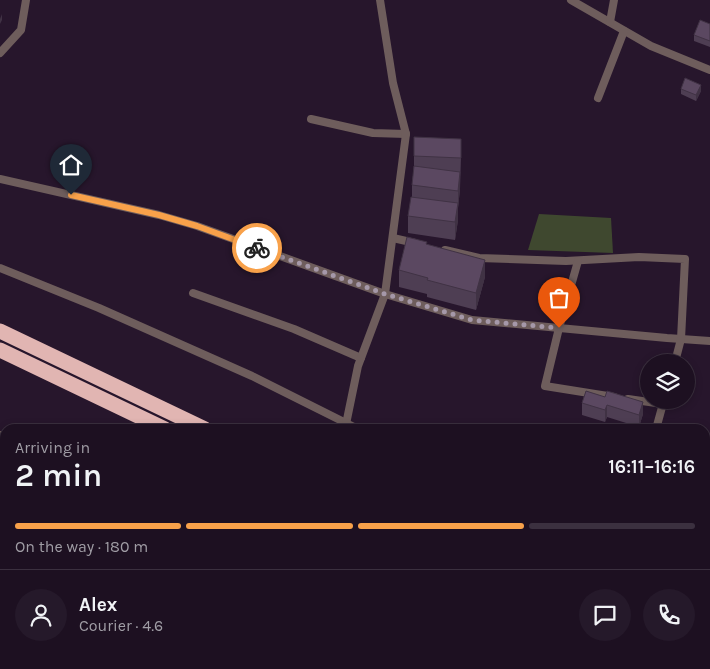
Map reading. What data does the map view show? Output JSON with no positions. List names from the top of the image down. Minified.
{"page":{"heading":["2 min","Arriving in","16:11–16:16"],"panel":["Alex","Courier · 4.6"],"bar":"On the way · 180 m"}}
